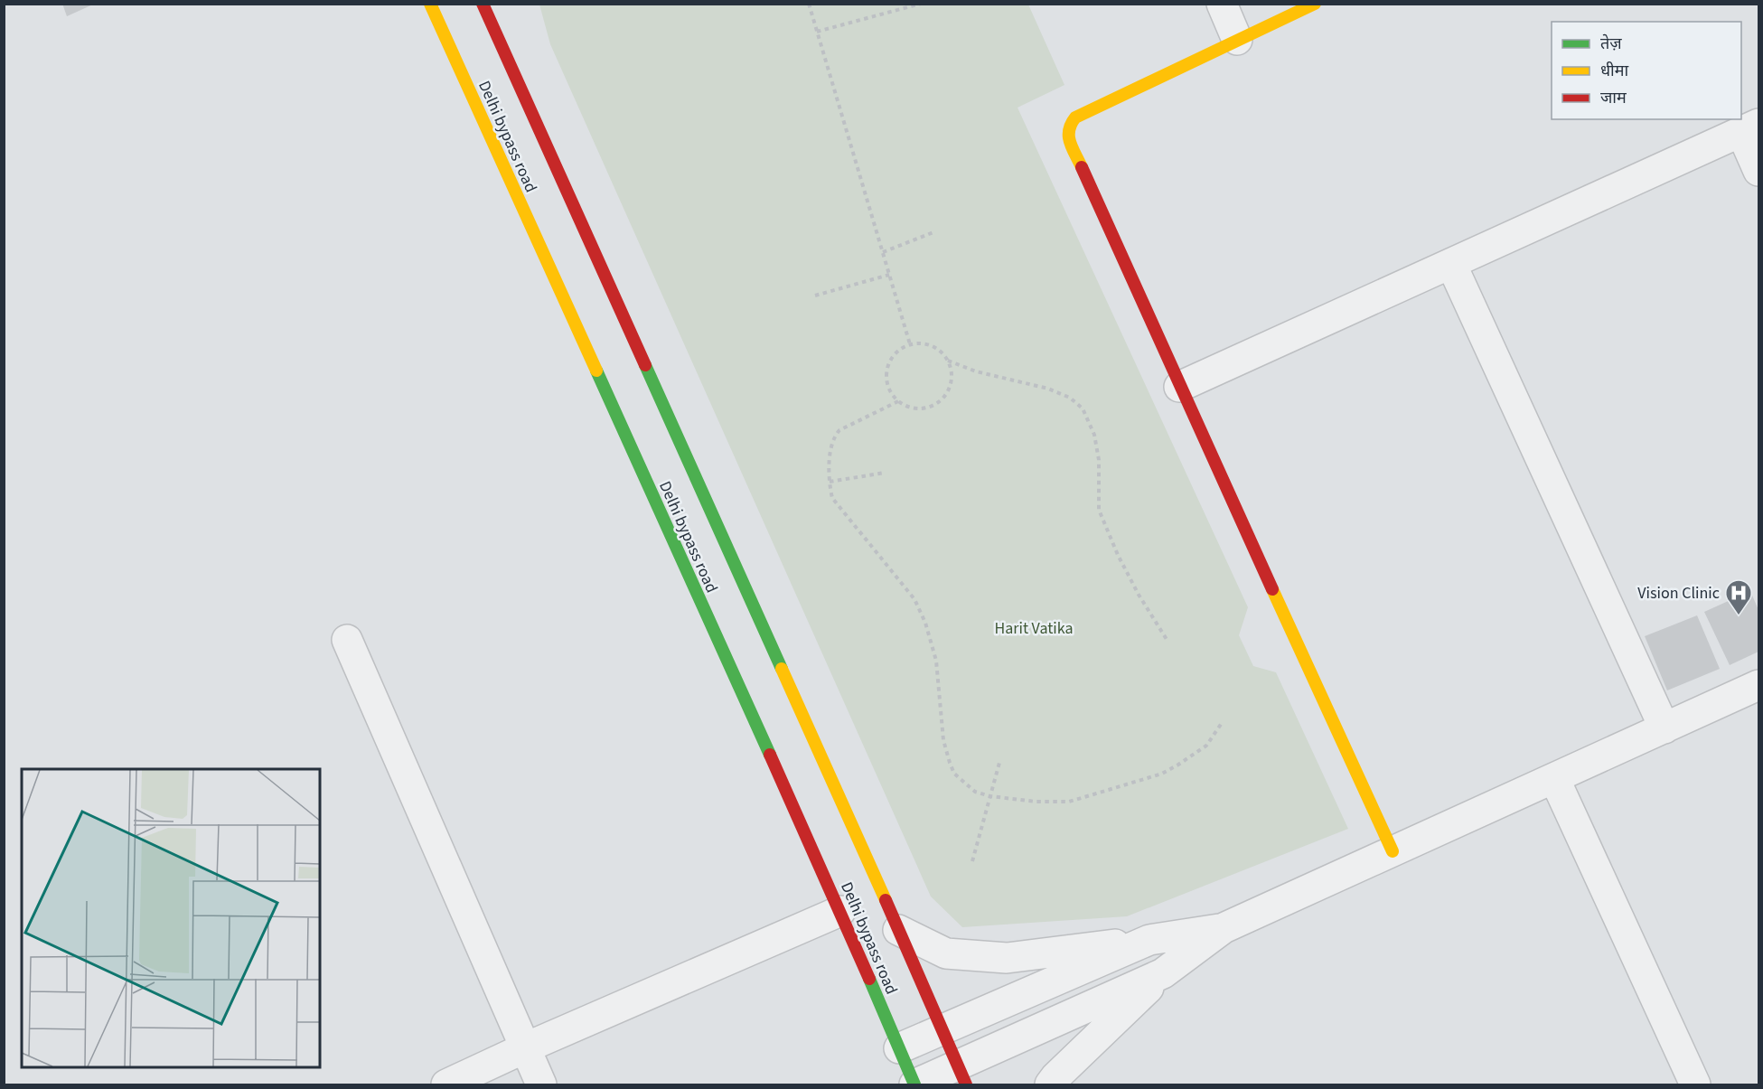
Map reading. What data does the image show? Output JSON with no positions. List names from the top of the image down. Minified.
{"streets":{"main road":["Delhi bypass road"]},"parks":["Harit Vatika"],"places":{"hospital":["Vision Clinic"]},"legend":["तेज़","धीमा","जाम"]}
